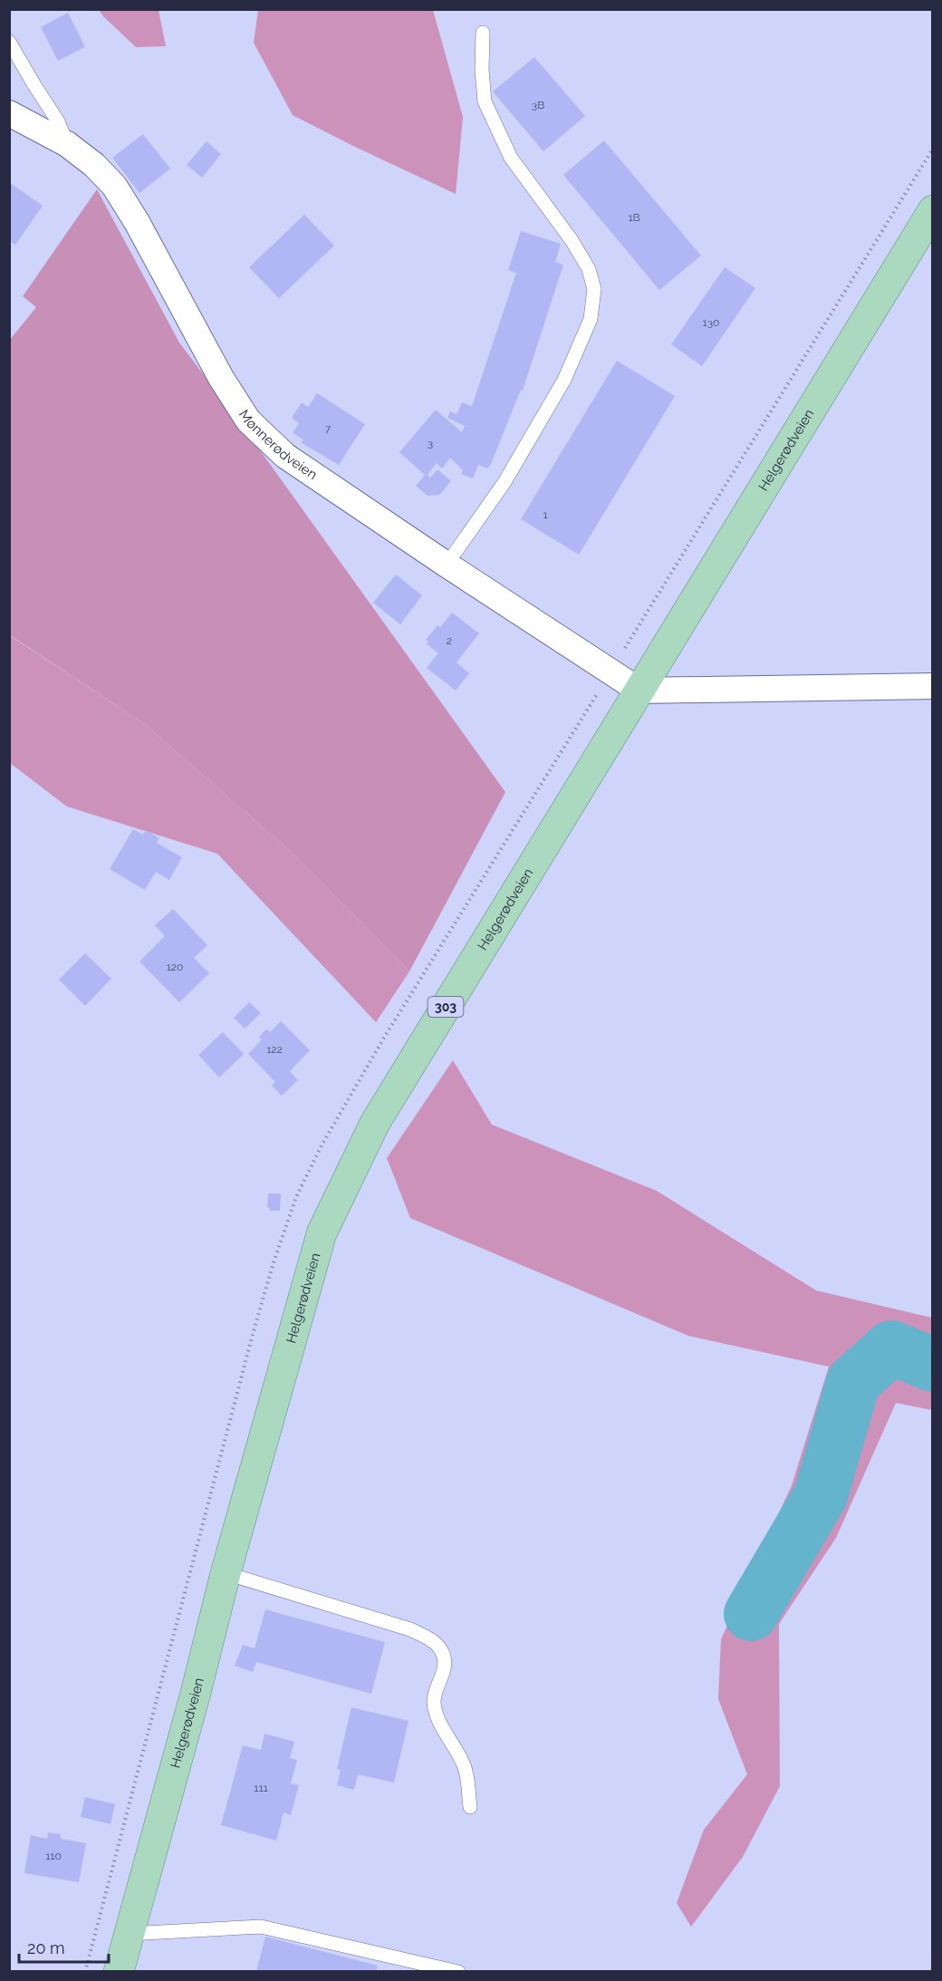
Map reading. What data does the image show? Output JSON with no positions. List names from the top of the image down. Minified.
{"streets":{"main road":["Helgerødveien","303"],"street":["Mønnerødveien"]},"crossings":[["Mønnerødveien","Helgerødveien"]],"house_numbers":["3B","1B","130","7","3","1","2","120","122","111","110"],"scale_bar":"20 m"}
